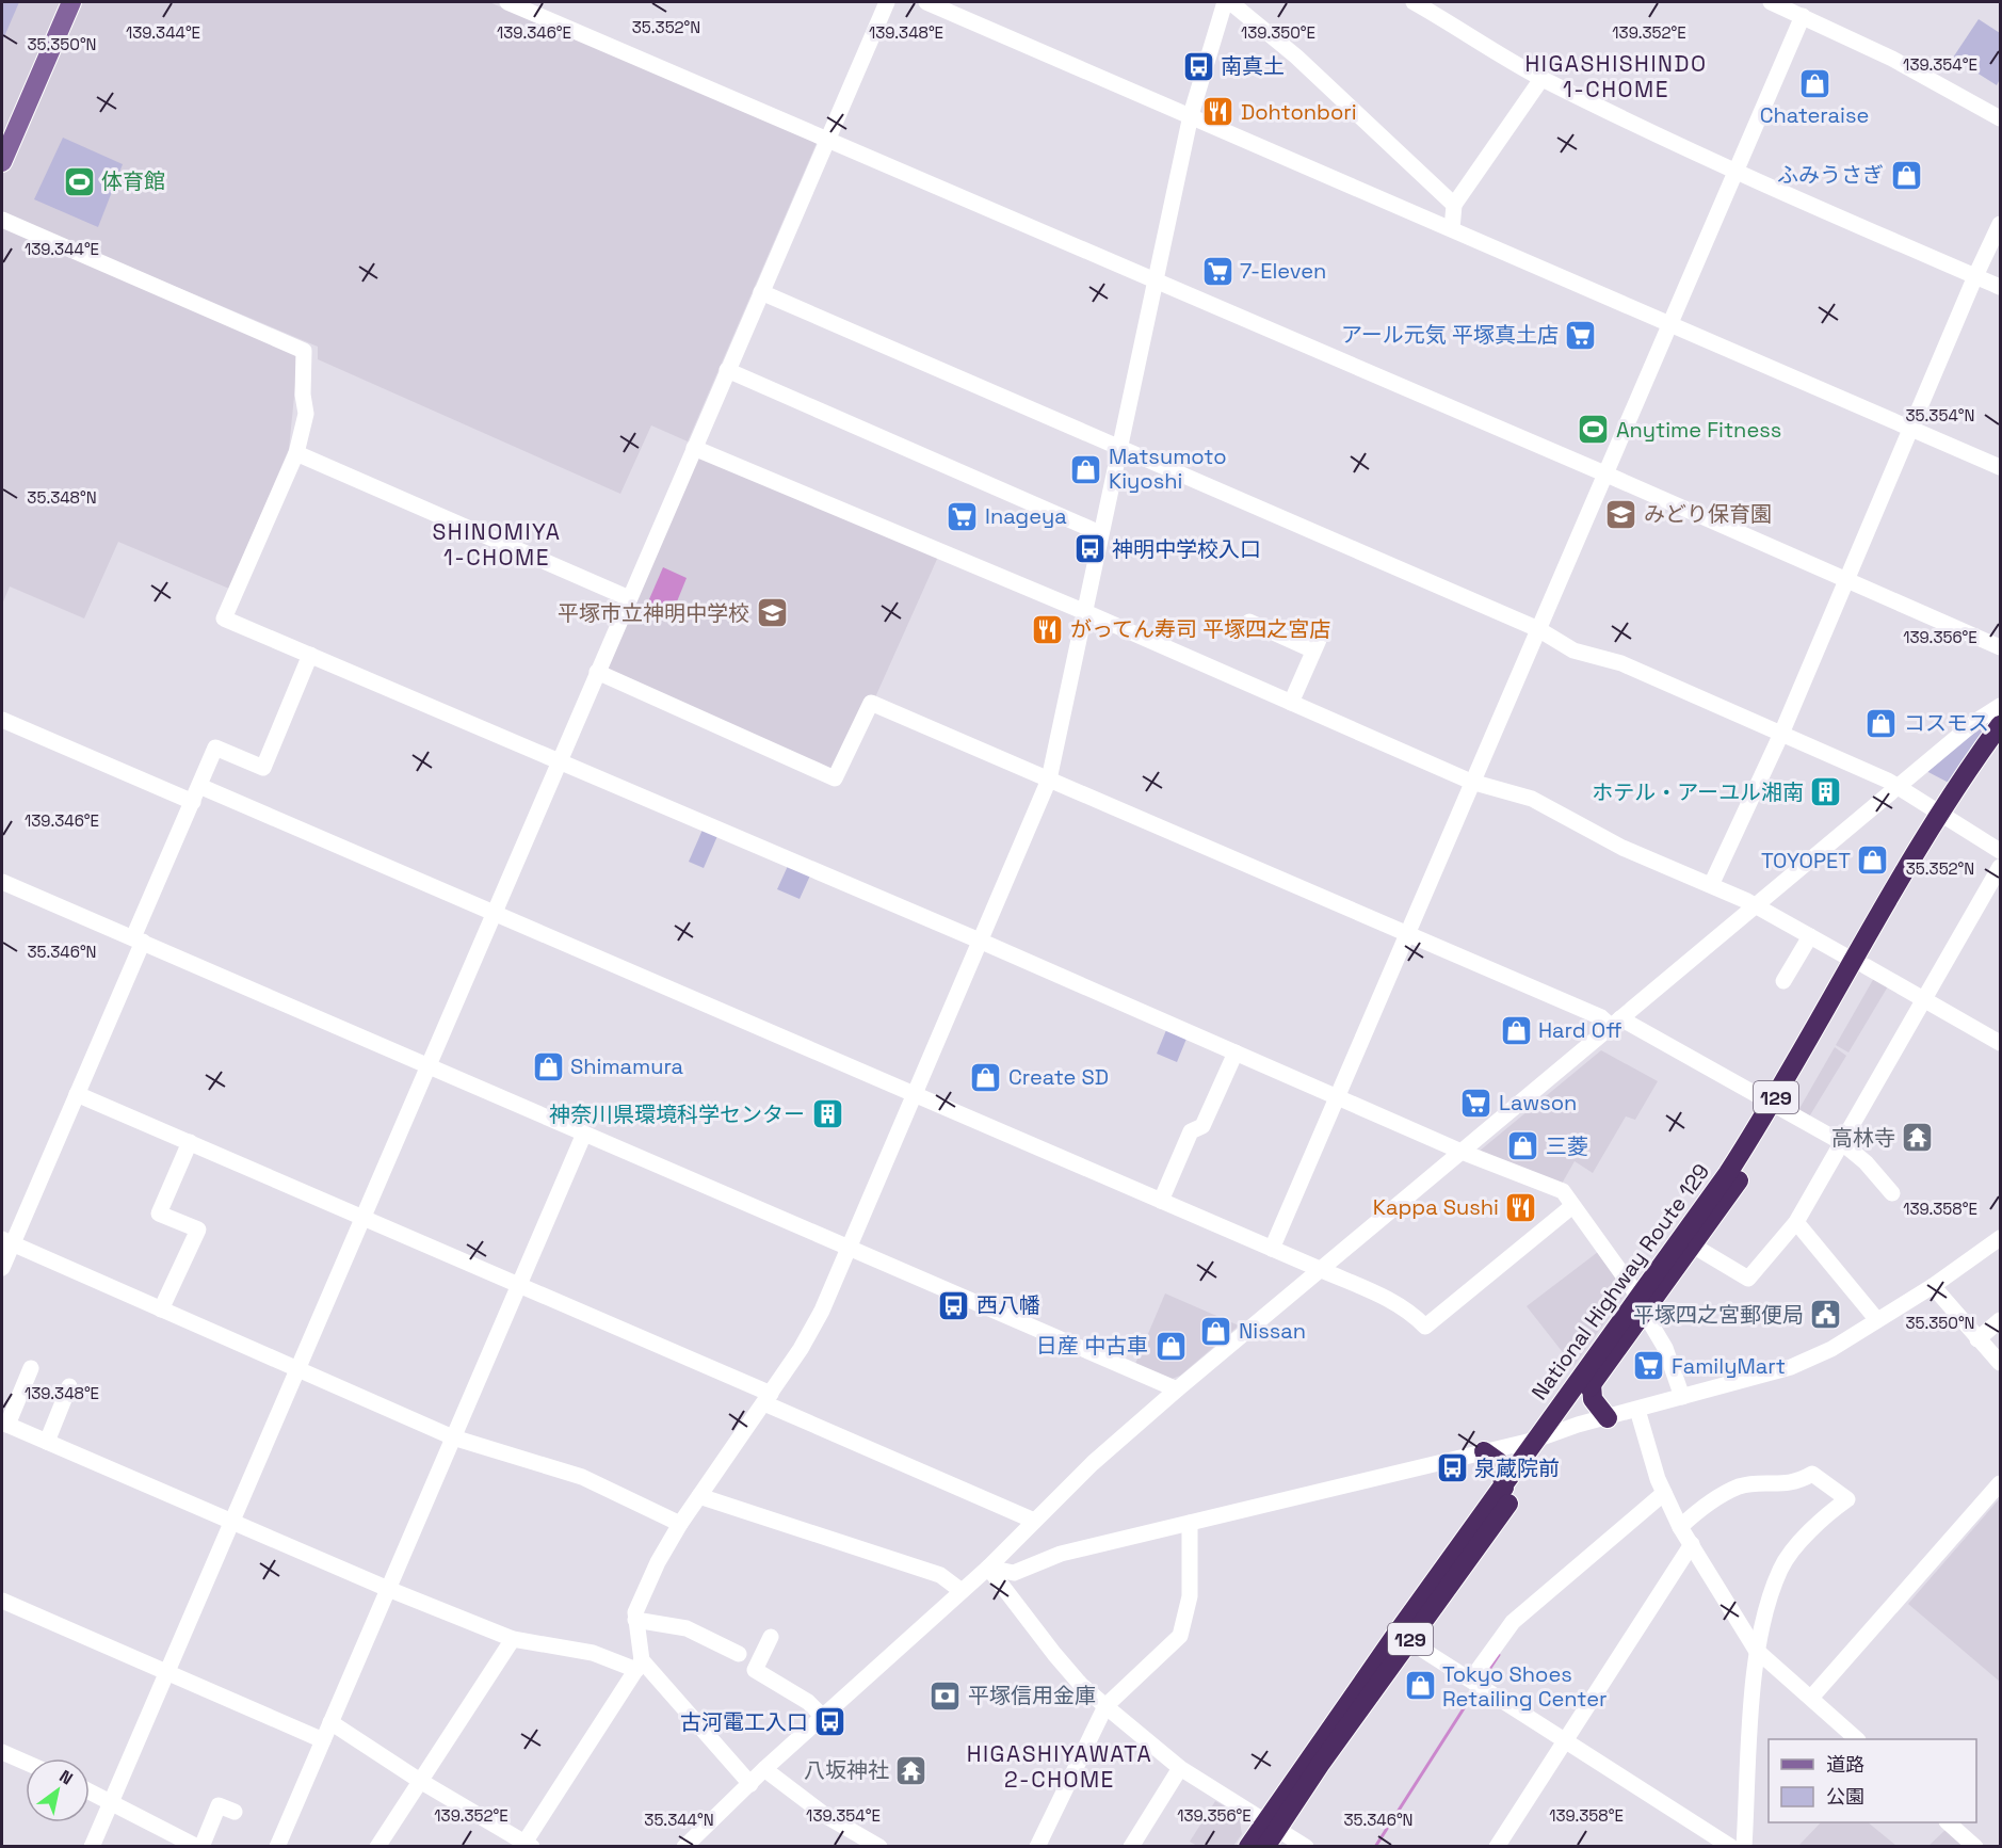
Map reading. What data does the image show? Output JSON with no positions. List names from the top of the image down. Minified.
{"streets":{"highway":["129","National Highway Route 129"]},"districts":["HIGASHISHINDO 1-CHOME","SHINOMIYA 1-CHOME","HIGASHIYAWATA 2-CHOME"],"places":{"bus stop":["南真土","神明中学校入口","西八幡","泉蔵院前","古河電工入口"],"shop":["Chateraise","ふみうさぎ","Matsumoto Kiyoshi","コスモス","TOYOPET","Hard Off","Shimamura","Create SD","三菱","Nissan","日産 中古車","Tokyo Shoes Retailing Center"],"restaurant":["Dohtonbori","がってん寿司 平塚四之宮店","Kappa Sushi"],"sports":["体育館","Anytime Fitness"],"supermarket":["7-Eleven","アール元気 平塚真土店","Inageya","Lawson","FamilyMart"],"school or university":["みどり保育園","平塚市立神明中学校"],"building":["ホテル・アーユル湘南","神奈川県環境科学センター"],"temple":["高林寺","八坂神社"],"public building":["平塚四之宮郵便局"],"bank":["平塚信用金庫"]},"legend":["道路","公園"],"north":"top right","coordinates":["35.352°N","139.344°E","139.346°E","139.348°E","139.350°E","139.352°E","35.350°N","139.354°E","35.354°N","35.348°N","139.356°E","35.346°N","139.358°E","35.344°N"]}
